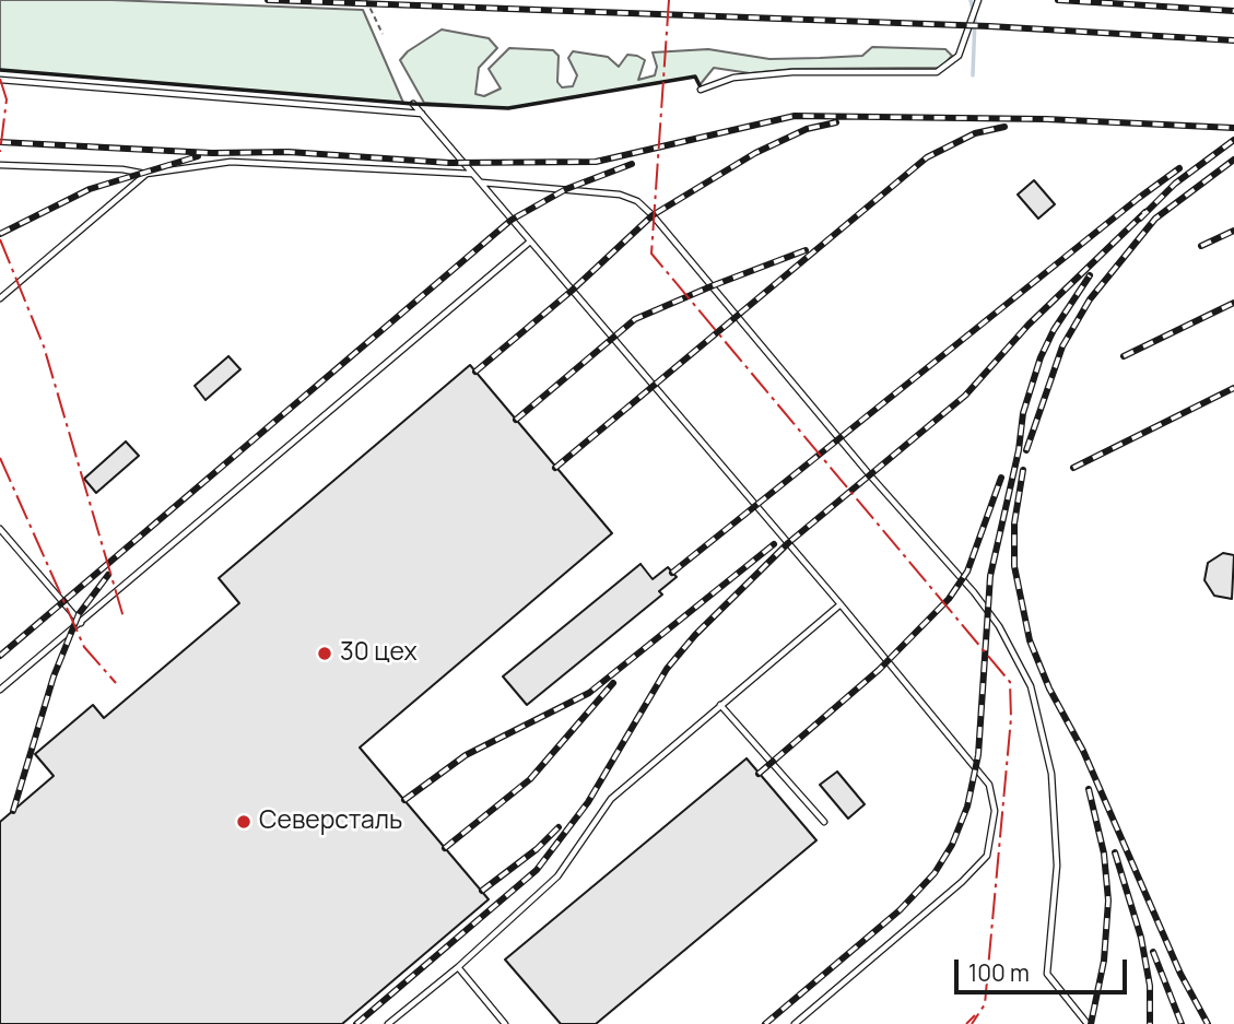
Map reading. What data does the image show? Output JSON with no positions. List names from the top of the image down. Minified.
{"places":["30 цех","Северсталь"],"scale_bar":"100 m"}
